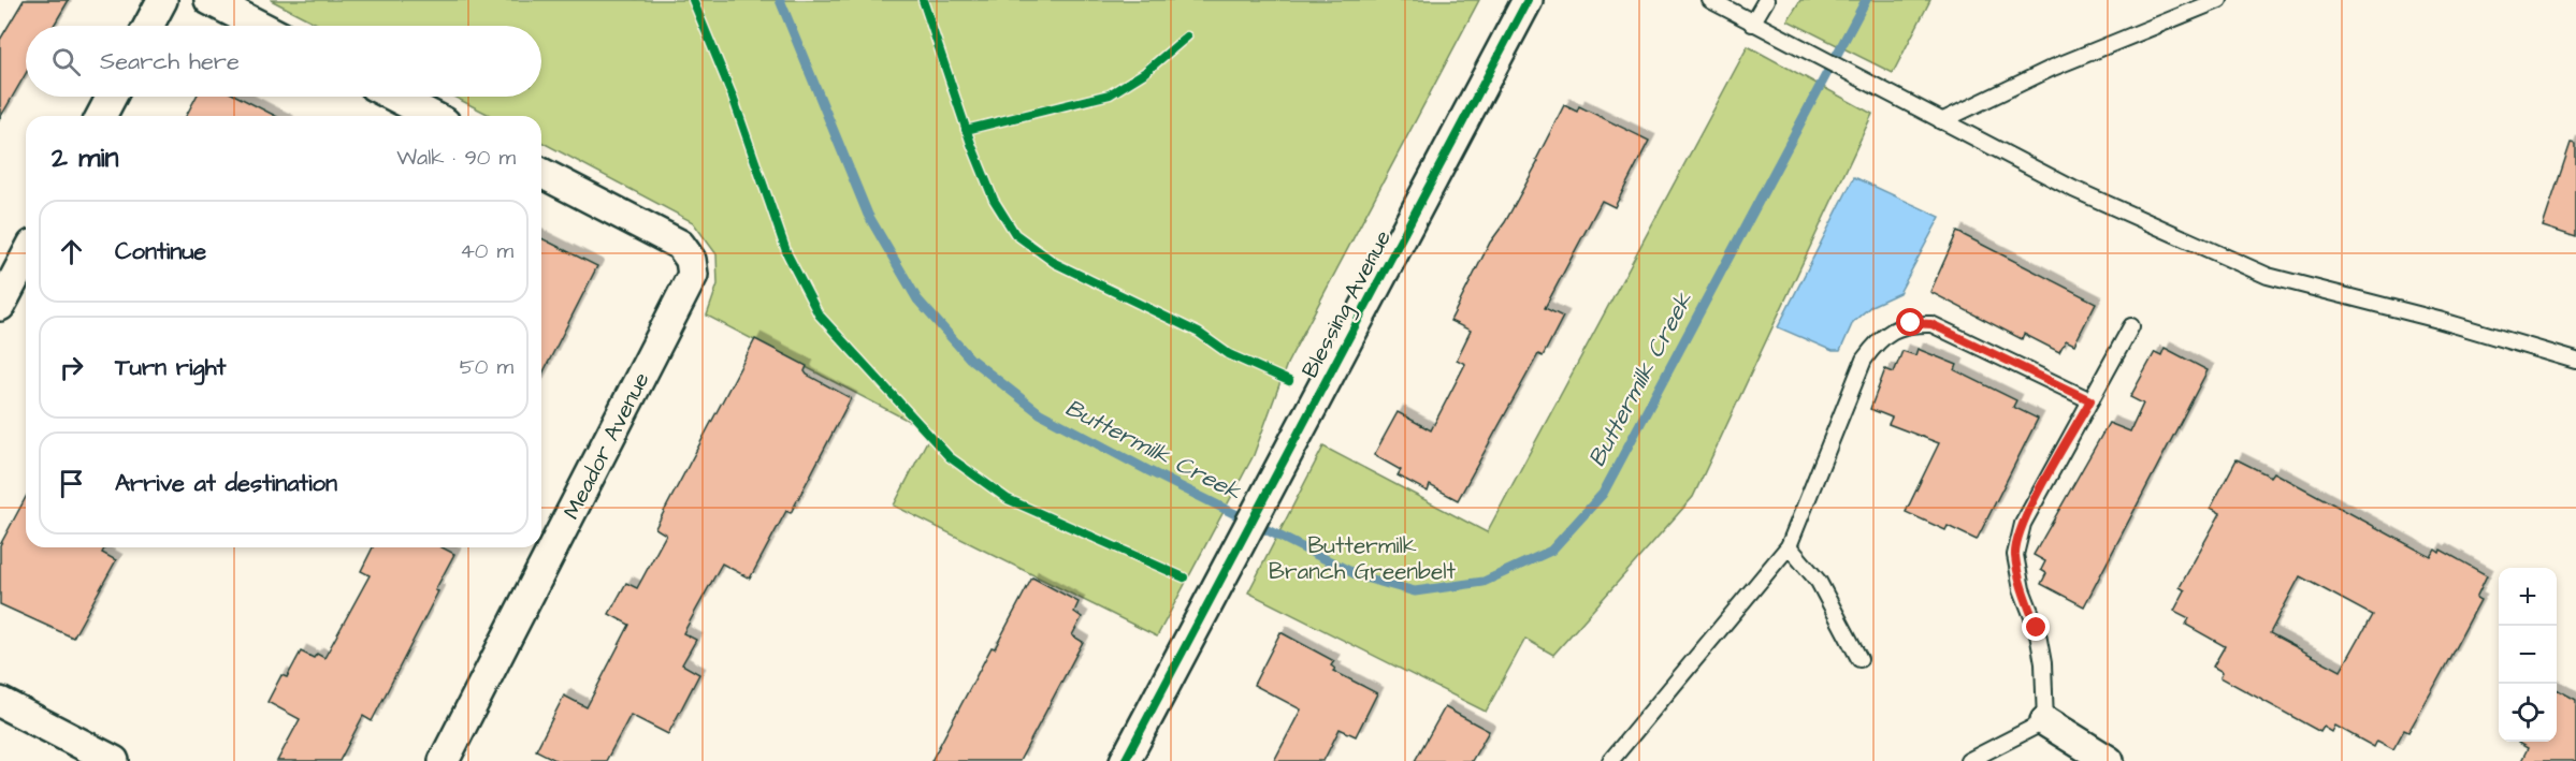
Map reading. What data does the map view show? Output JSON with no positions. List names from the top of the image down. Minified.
{"streets":{"street":["Blessing Avenue","Meador Avenue"]},"water":["Buttermilk Creek"],"parks":["Buttermilk Branch Greenbelt"],"page":{"search":"Search here","heading":["2 min","Walk · 90 m"],"list":[["Continue","40 m"],["Turn right","50 m"],"Arrive at destination"],"map_buttons":["+","−"]}}
